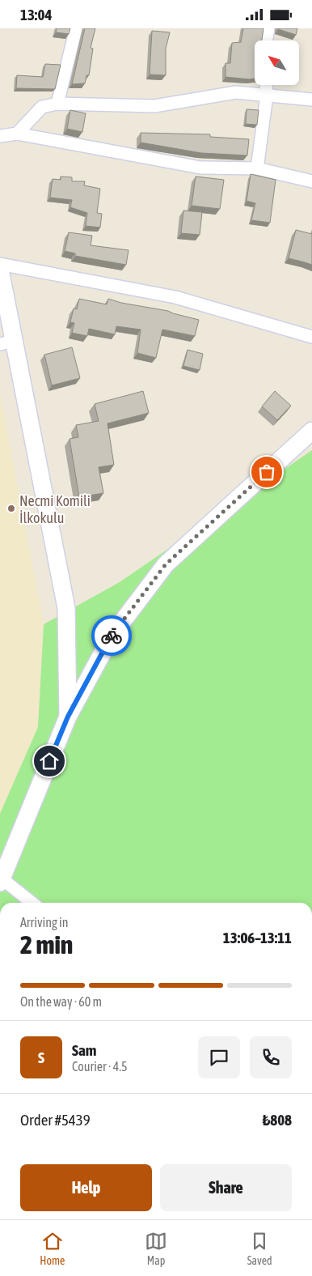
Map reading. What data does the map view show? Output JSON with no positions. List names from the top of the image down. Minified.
{"places":["Necmi Komili İlkokulu"],"north":"top left","page":{"status":"13:04","heading":["2 min","Arriving in","13:06–13:11"],"panel":["Sam","Courier · 4.5","Order #5439","₺808"],"bar":"On the way · 60 m","round":"S","buttons":["Help","Share"],"tabs":["Home","Map","Saved"]}}
